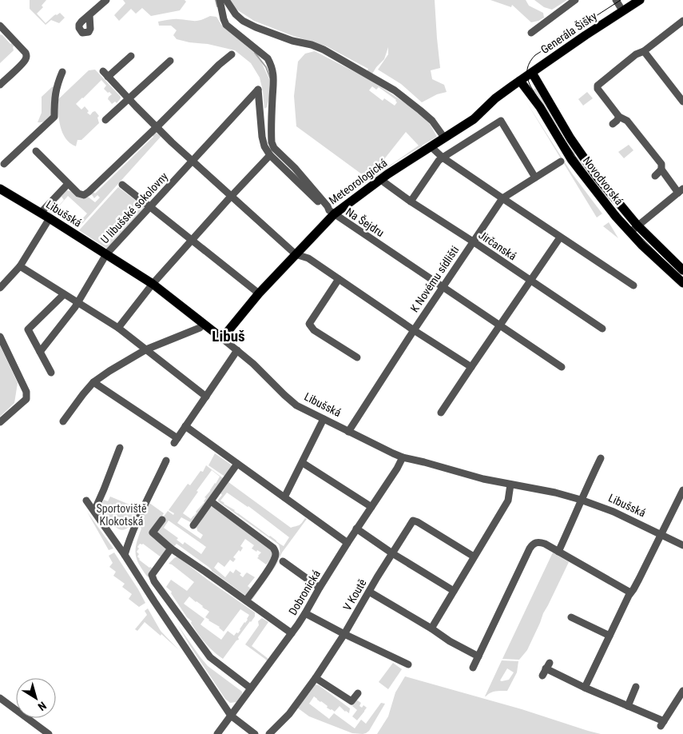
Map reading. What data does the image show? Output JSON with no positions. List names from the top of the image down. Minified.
{"streets":{"main road":["Generála Šišky","Novodvorská","Meteorologická","Libušská"],"street":["U libušské sokolovny","Na Šejdru","Jirčanská","K Novému sídlišti","Dobronická","V Koutě"]},"crossings":[["Generála Šišky","Novodvorská"],["Generála Šišky","Meteorologická"],["Novodvorská","Meteorologická"],["Meteorologická","Libušská"],["Meteorologická","Na Šejdru"],["Meteorologická","Jirčanská"],["U libušské sokolovny","Libušská"],["Libušská","K Novému sídlišti"],["Libušská","Dobronická"],["Na Šejdru","K Novému sídlišti"],["Jirčanská","K Novému sídlišti"]],"districts":["Libuš"],"parks":["Sportoviště Klokotská"],"north":"bottom right"}
